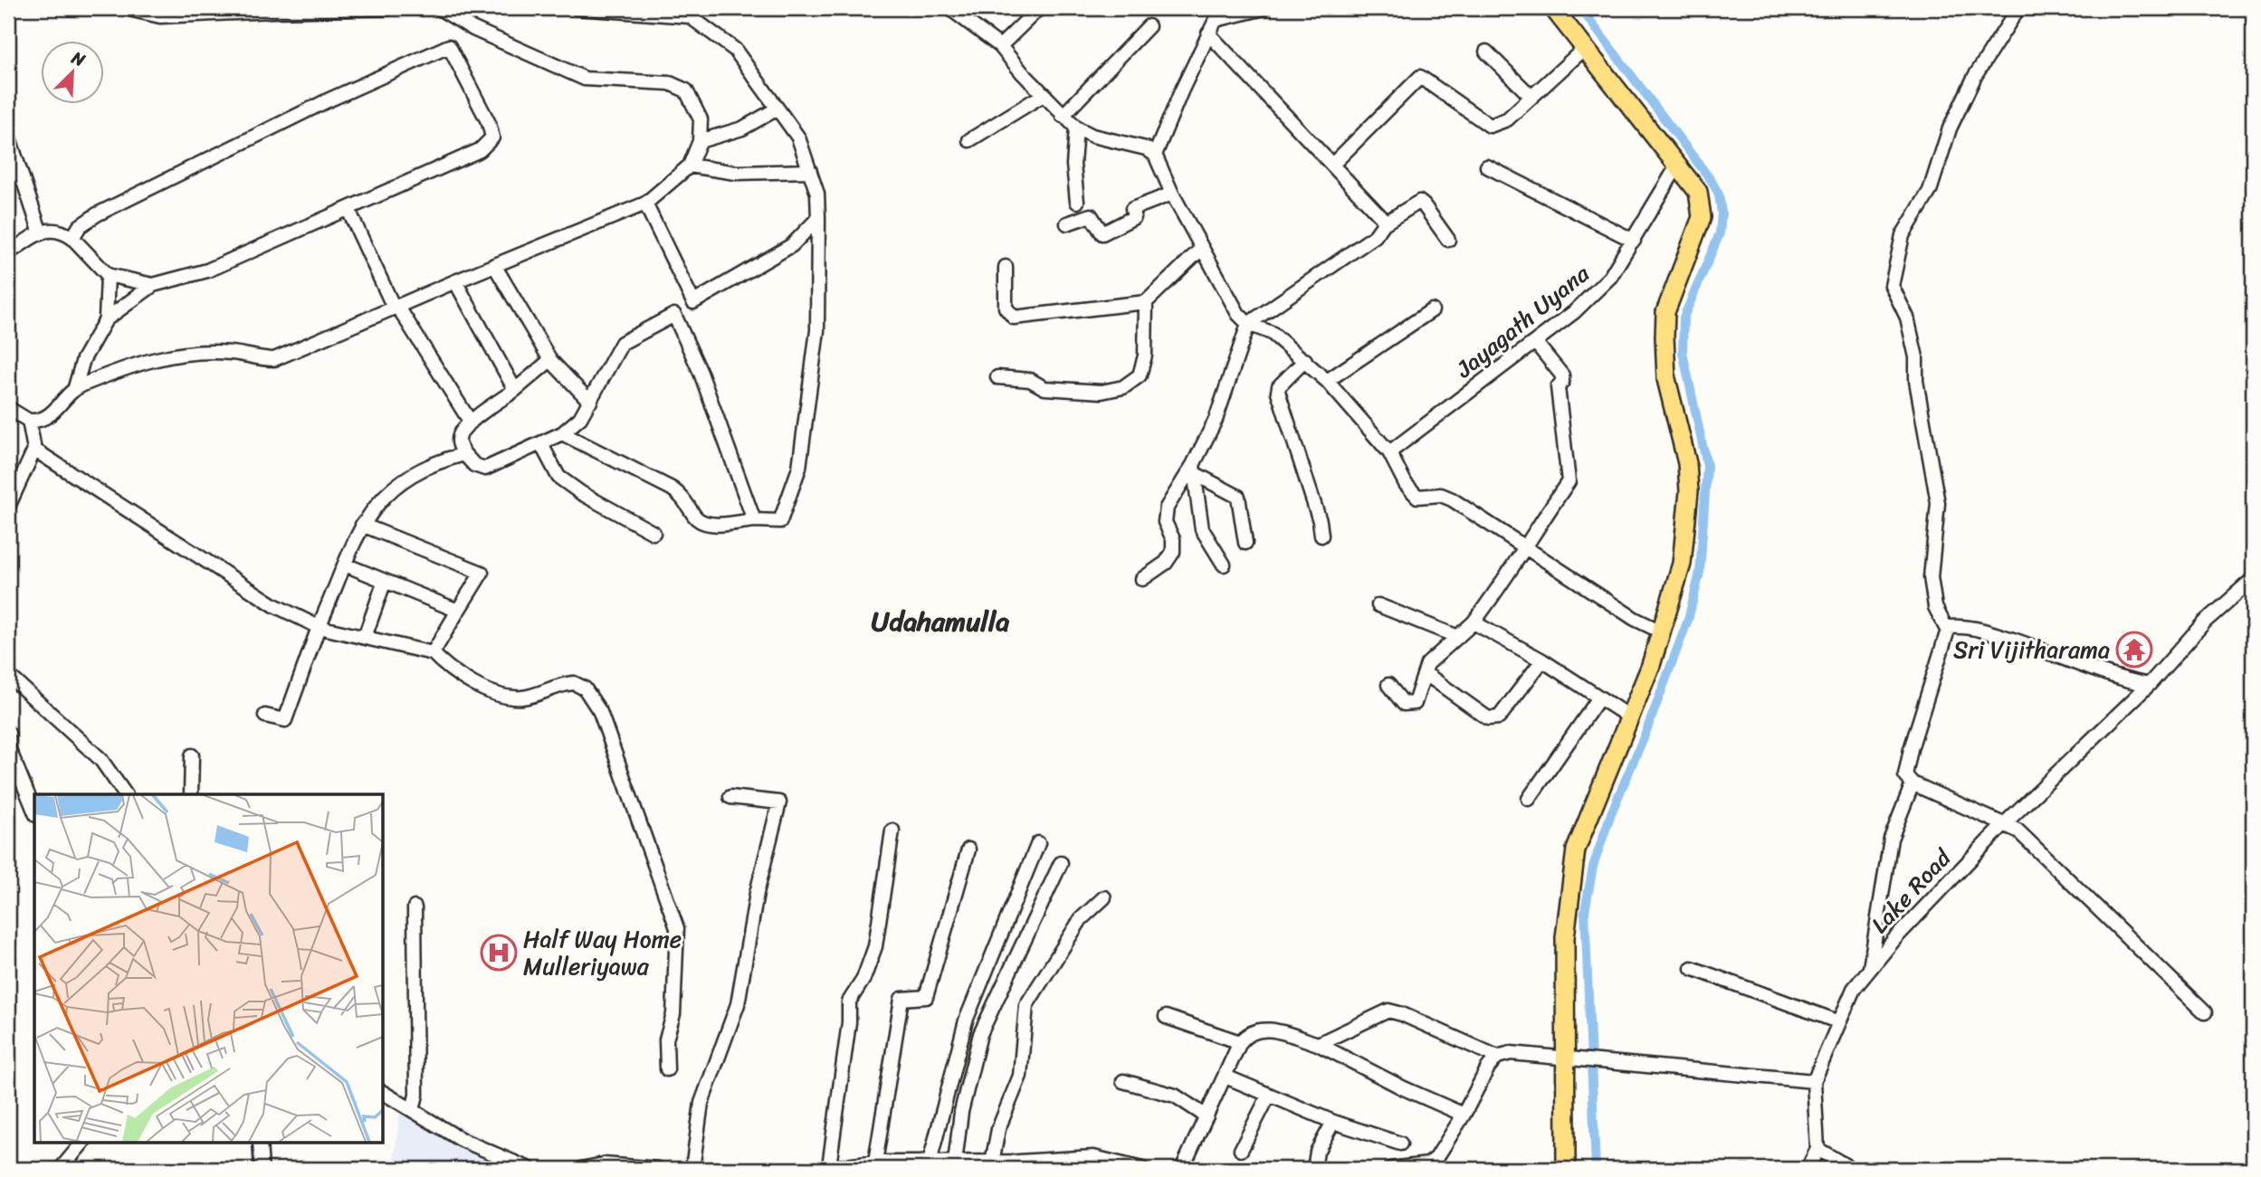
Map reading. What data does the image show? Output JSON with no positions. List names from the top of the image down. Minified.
{"streets":{"street":["Jayagath Uyana","Lake Road"]},"districts":["Udahamulla"],"places":{"temple":["Sri Vijitharama"],"hospital":["Half Way Home Mulleriyawa"]},"north":"top right"}
